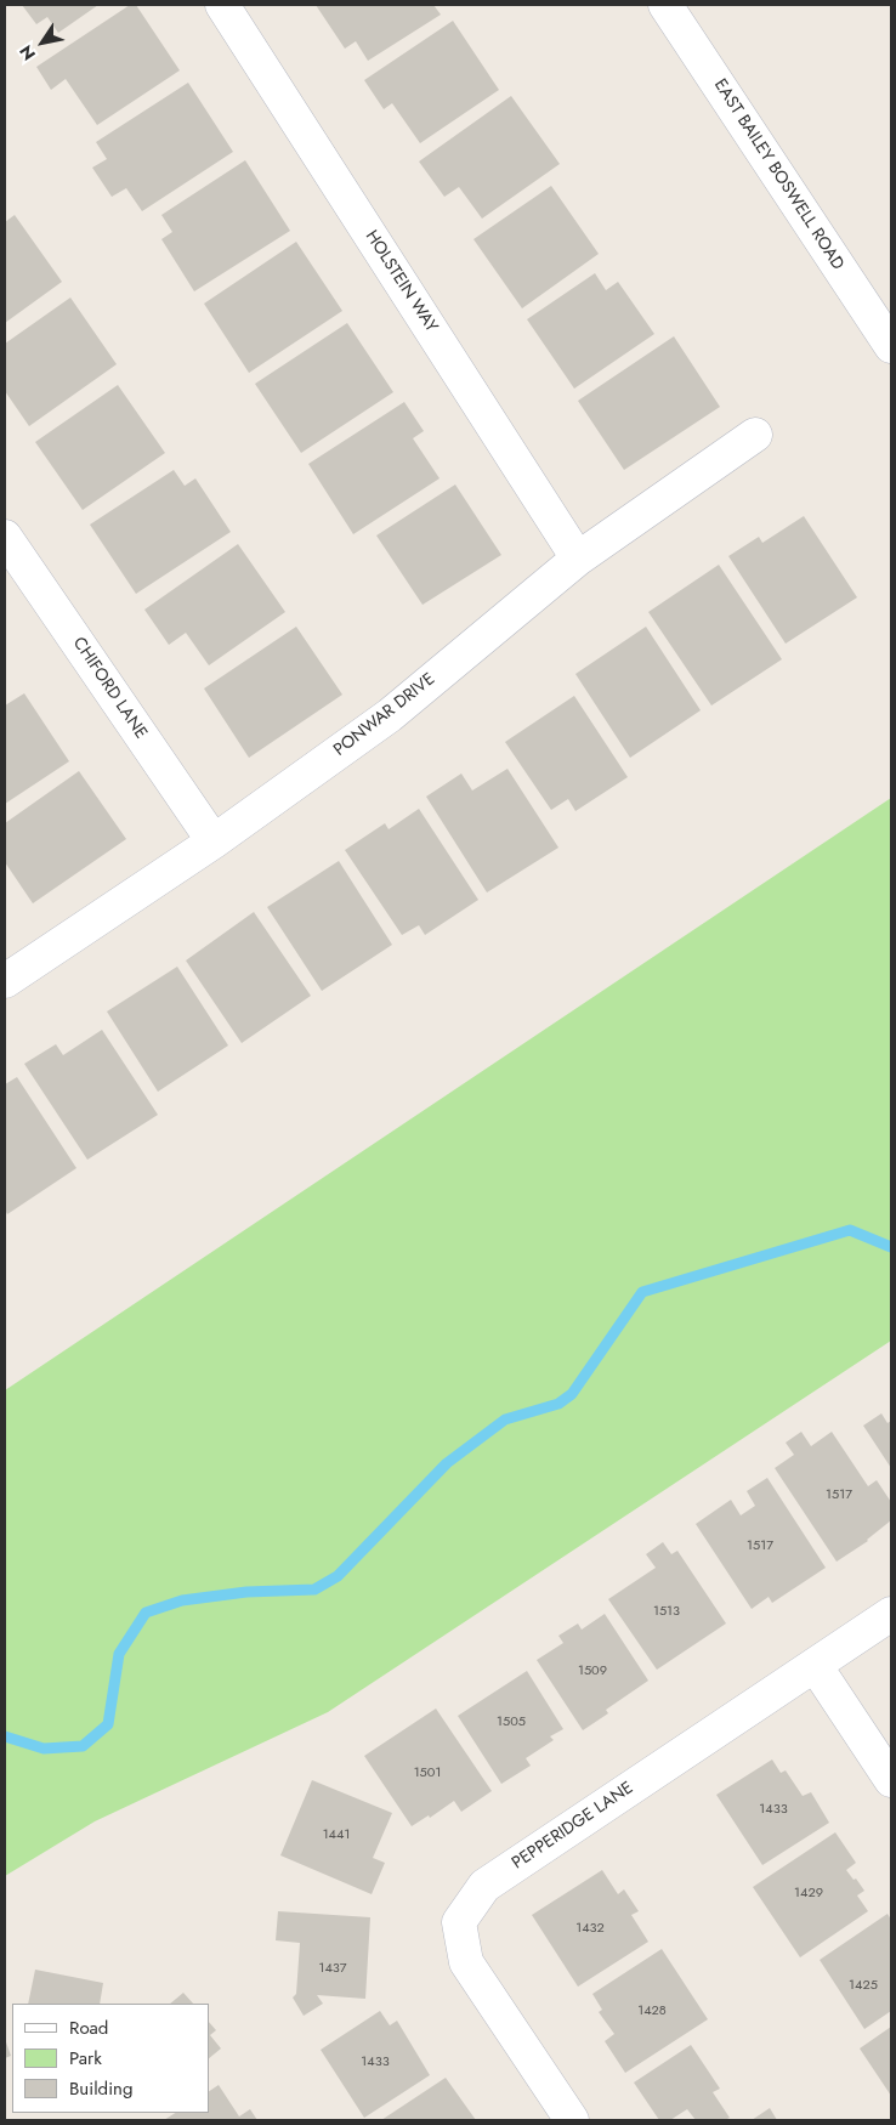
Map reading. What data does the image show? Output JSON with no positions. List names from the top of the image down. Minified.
{"streets":{"street":["EAST BAILEY BOSWELL ROAD","HOLSTEIN WAY","CHIFORD LANE","PONWAR DRIVE","PEPPERIDGE LANE"]},"crossings":[["HOLSTEIN WAY","PONWAR DRIVE"],["CHIFORD LANE","PONWAR DRIVE"]],"house_numbers":["1517","1517","1513","1509","1505","1501","1433","1441","1429","1432","1437","1425","1428","1433"],"legend":["Road","Park","Building"],"north":"bottom left"}
